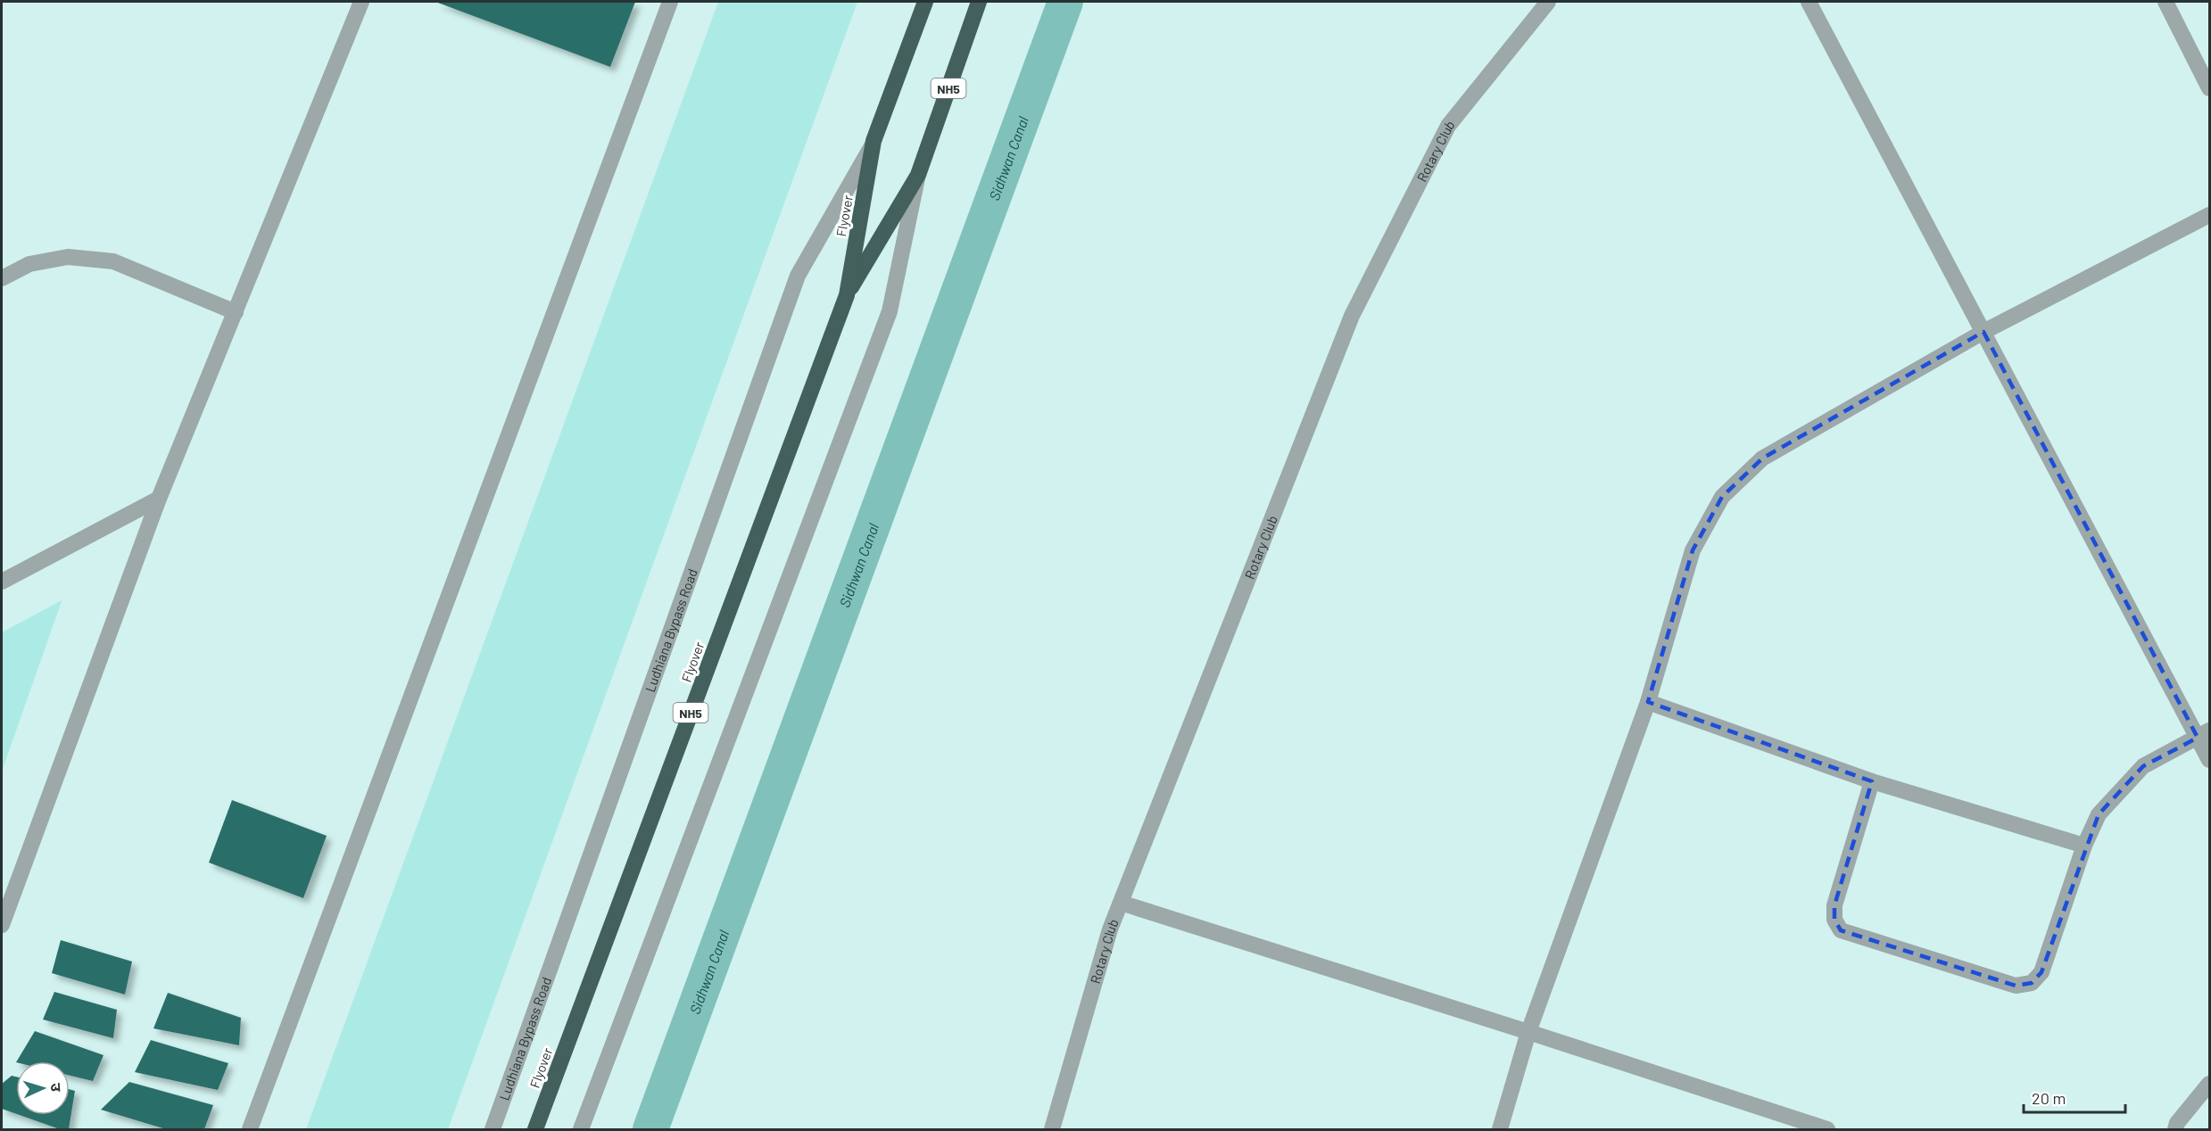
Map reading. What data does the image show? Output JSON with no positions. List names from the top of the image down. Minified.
{"streets":{"highway":["NH5","Flyover"],"street":["Rotary Club","Ludhiana Bypass Road"]},"crossings":[["NH5","Flyover"],["NH5","Ludhiana Bypass Road"],["Flyover","Ludhiana Bypass Road"]],"water":["Sidhwan Canal"],"scale_bar":"20 m","north":"right"}
